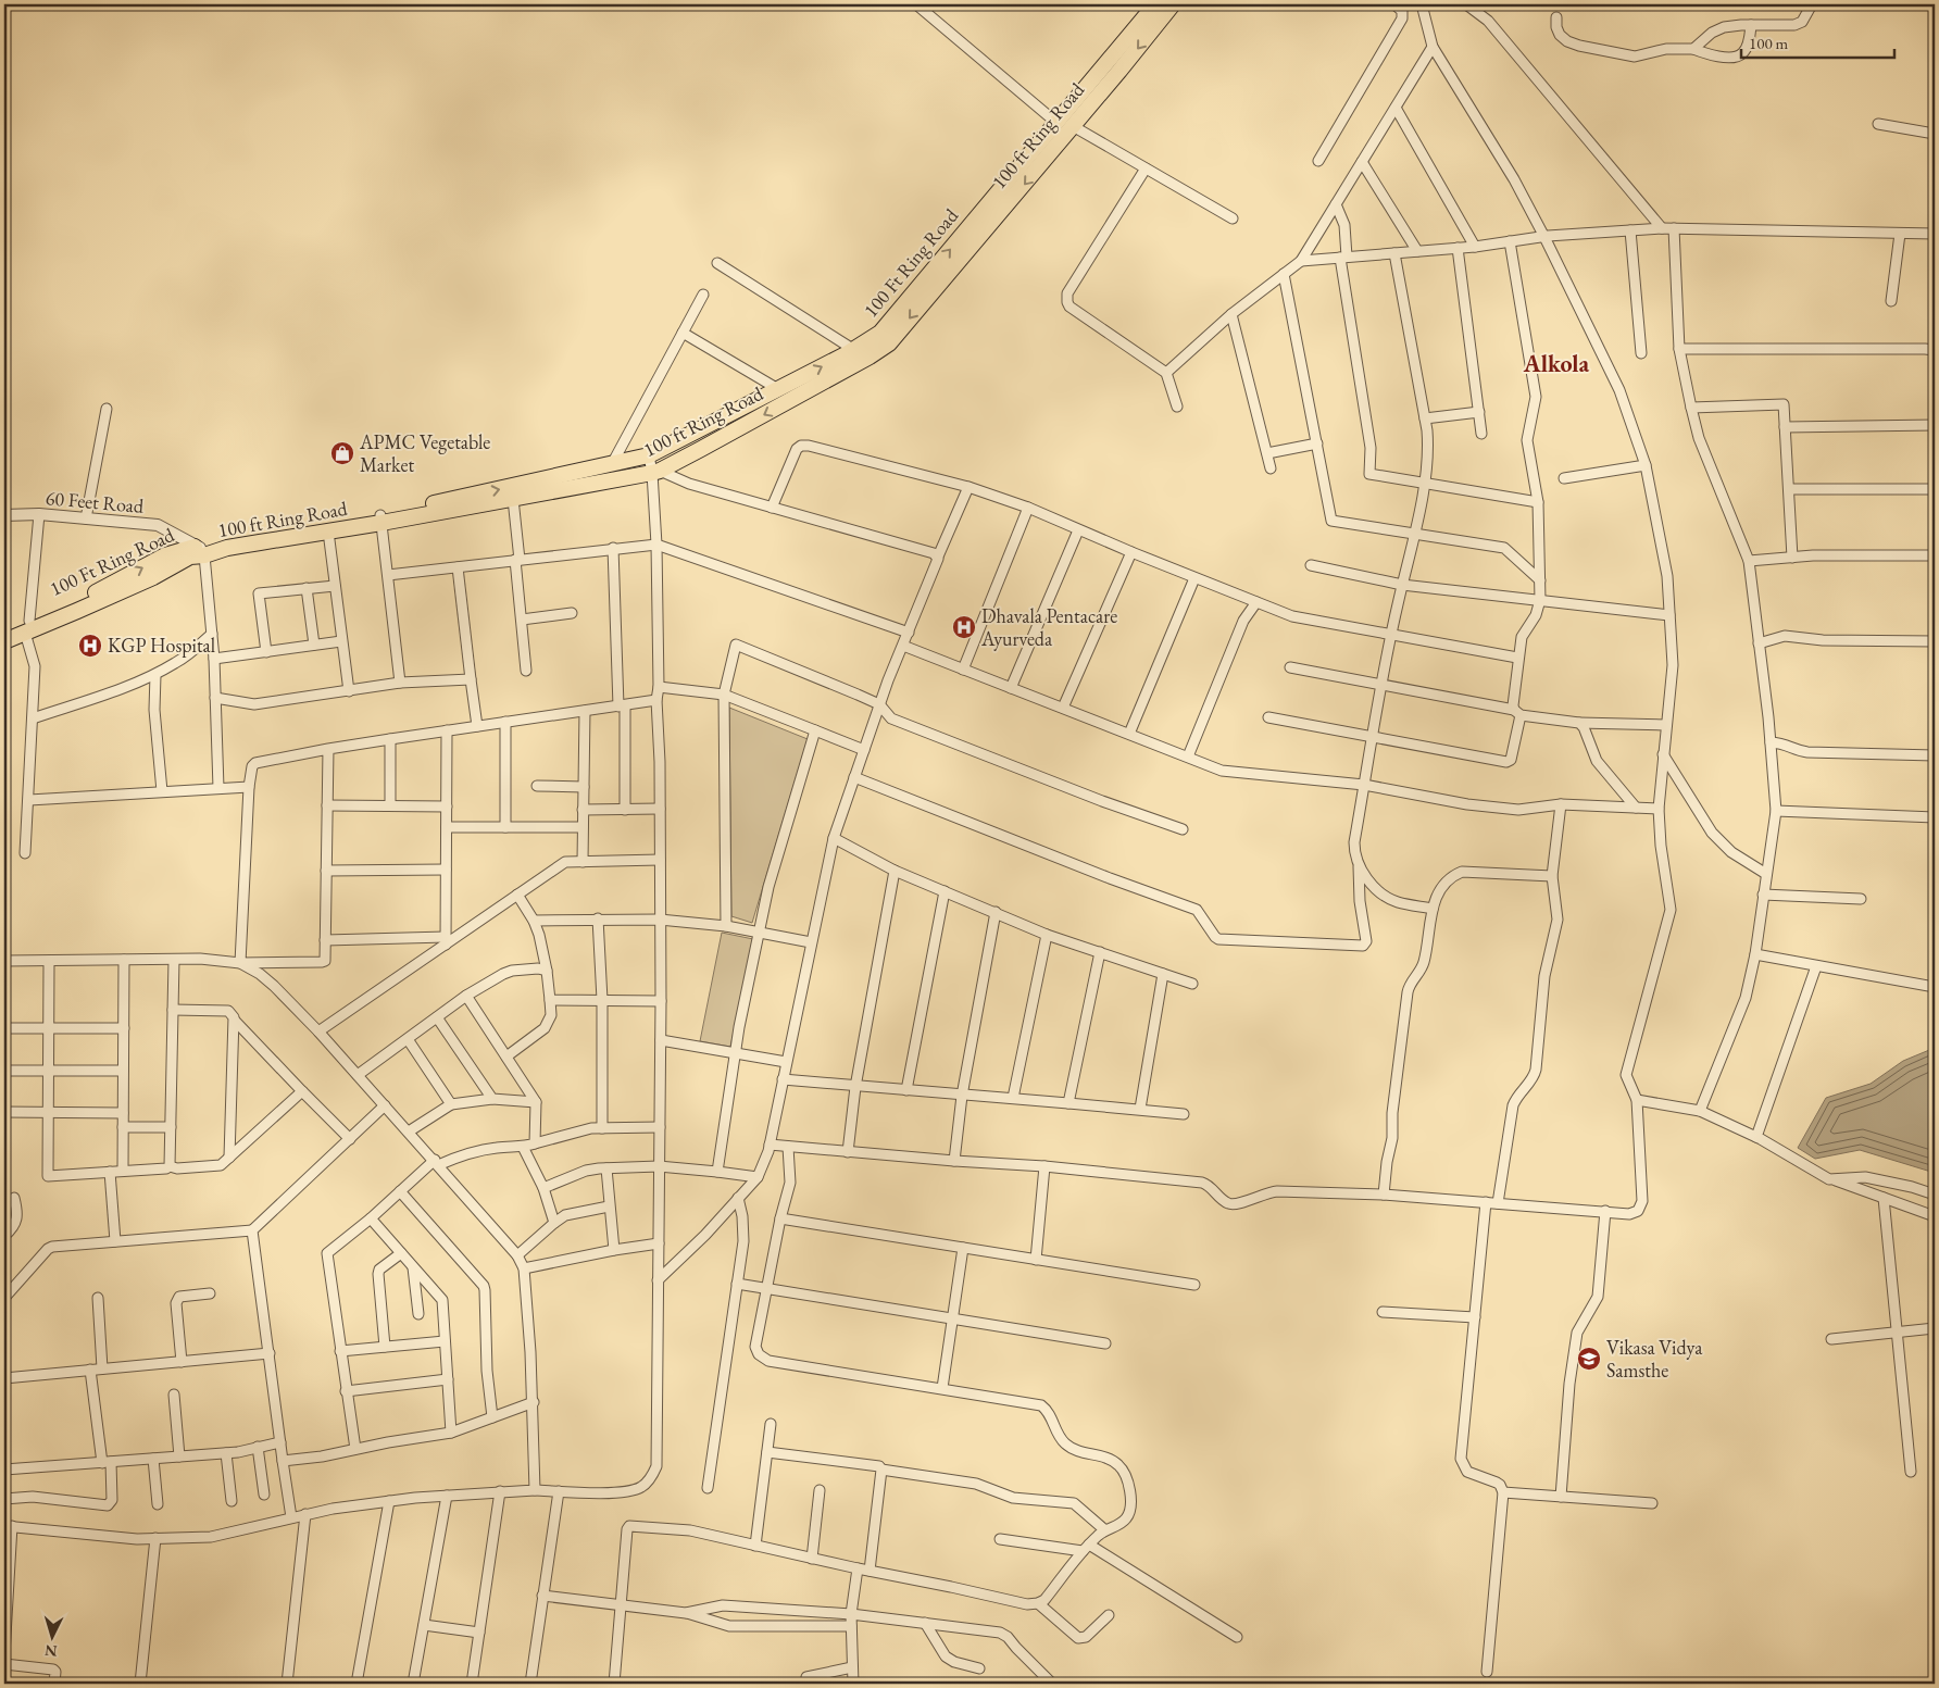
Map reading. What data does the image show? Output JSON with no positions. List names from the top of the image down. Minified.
{"streets":{"main road":["100 ft Ring Road","100 Ft Ring Road"],"street":["60 Feet Road"]},"crossings":[["100 ft Ring Road","100 Ft Ring Road"],["100 ft Ring Road","60 Feet Road"],["100 Ft Ring Road","60 Feet Road"]],"one_way":["100 ft Ring Road","100 Ft Ring Road"],"districts":["Alkola"],"places":{"shop":["APMC Vegetable Market"],"hospital":["Dhavala Pentacare Ayurveda","KGP Hospital"],"school or university":["Vikasa Vidya Samsthe"]},"scale_bar":"100 m","north":"bottom"}
